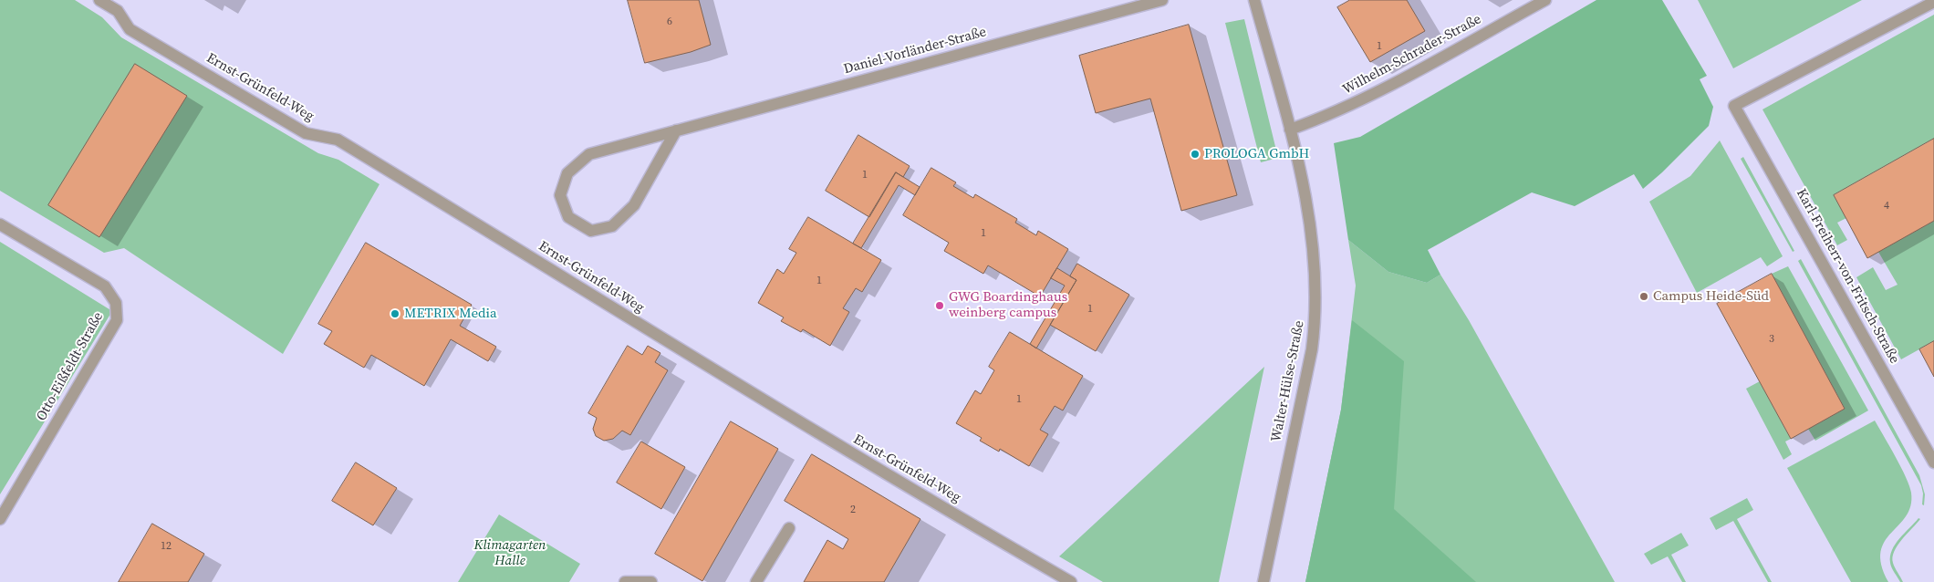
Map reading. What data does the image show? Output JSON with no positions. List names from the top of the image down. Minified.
{"streets":{"street":["Daniel-Vorländer-Straße","Wilhelm-Schrader-Straße","Ernst-Grünfeld-Weg","Karl-Freiherr-von-Fritsch-Straße","Otto-Eißfeldt-Straße","Walter-Hülse-Straße"]},"crossings":[["Wilhelm-Schrader-Straße","Walter-Hülse-Straße"]],"parks":["Klimagarten Halle"],"places":["PROLOGA GmbH","Campus Heide-Süd","GWG Boardinghaus weinberg campus","METRIX Media"],"house_numbers":["6","1","1","4","1","1","1","3","1","2","12"]}
